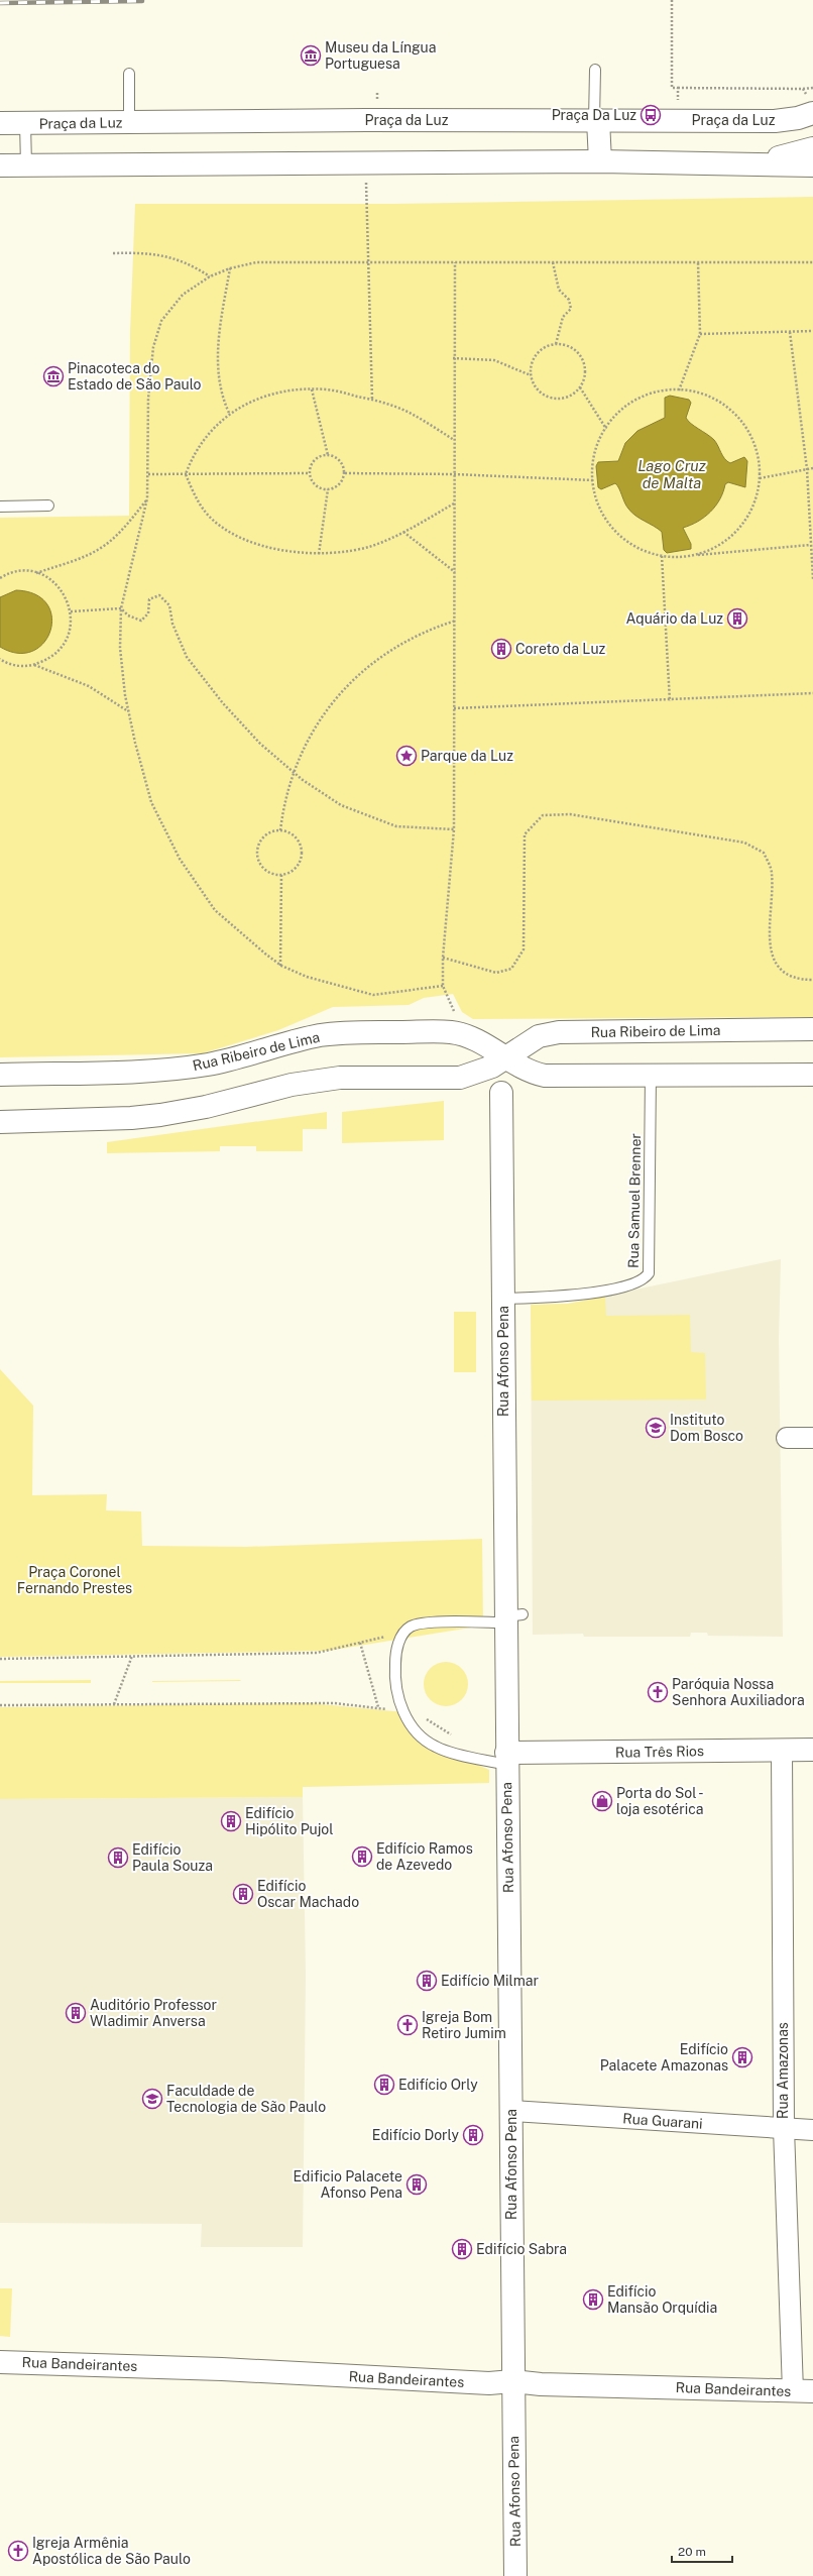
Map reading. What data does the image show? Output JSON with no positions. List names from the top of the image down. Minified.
{"streets":{"street":["Praça da Luz","Rua Ribeiro de Lima","Rua Afonso Pena","Rua Três Rios","Rua Amazonas","Rua Guarani","Rua Bandeirantes"],"lane":["Rua Samuel Brenner"]},"crossings":[["Rua Ribeiro de Lima","Rua Samuel Brenner"],["Rua Samuel Brenner","Rua Afonso Pena"],["Rua Afonso Pena","Rua Três Rios"],["Rua Afonso Pena","Rua Guarani"],["Rua Afonso Pena","Rua Bandeirantes"],["Rua Três Rios","Rua Amazonas"],["Rua Amazonas","Rua Guarani"],["Rua Amazonas","Rua Bandeirantes"]],"water":["Lago Cruz de Malta"],"parks":["Praça Coronel Fernando Prestes"],"places":{"museum":["Museu da Língua Portuguesa","Pinacoteca do Estado de São Paulo"],"bus stop":["Praça Da Luz"],"building":["Aquário da Luz","Coreto da Luz","Edifício Hipólito Pujol","Edifício Ramos de Azevedo","Edifício Paula Souza","Edifício Oscar Machado","Edifício Milmar","Auditório Professor Wladimir Anversa","Edifício Palacete Amazonas","Edifício Orly","Edifício Dorly","Edificio Palacete Afonso Pena","Edifício Sabra","Edifício Mansão Orquídia"],"place":["Parque da Luz"],"school or university":["Instituto Dom Bosco","Faculdade de Tecnologia de São Paulo"],"church":["Paróquia Nossa Senhora Auxiliadora","Igreja Bom Retiro Jumim","Igreja Armênia Apostólica de São Paulo"],"shop":["Porta do Sol - loja esotérica"]},"scale_bar":"20 m"}
